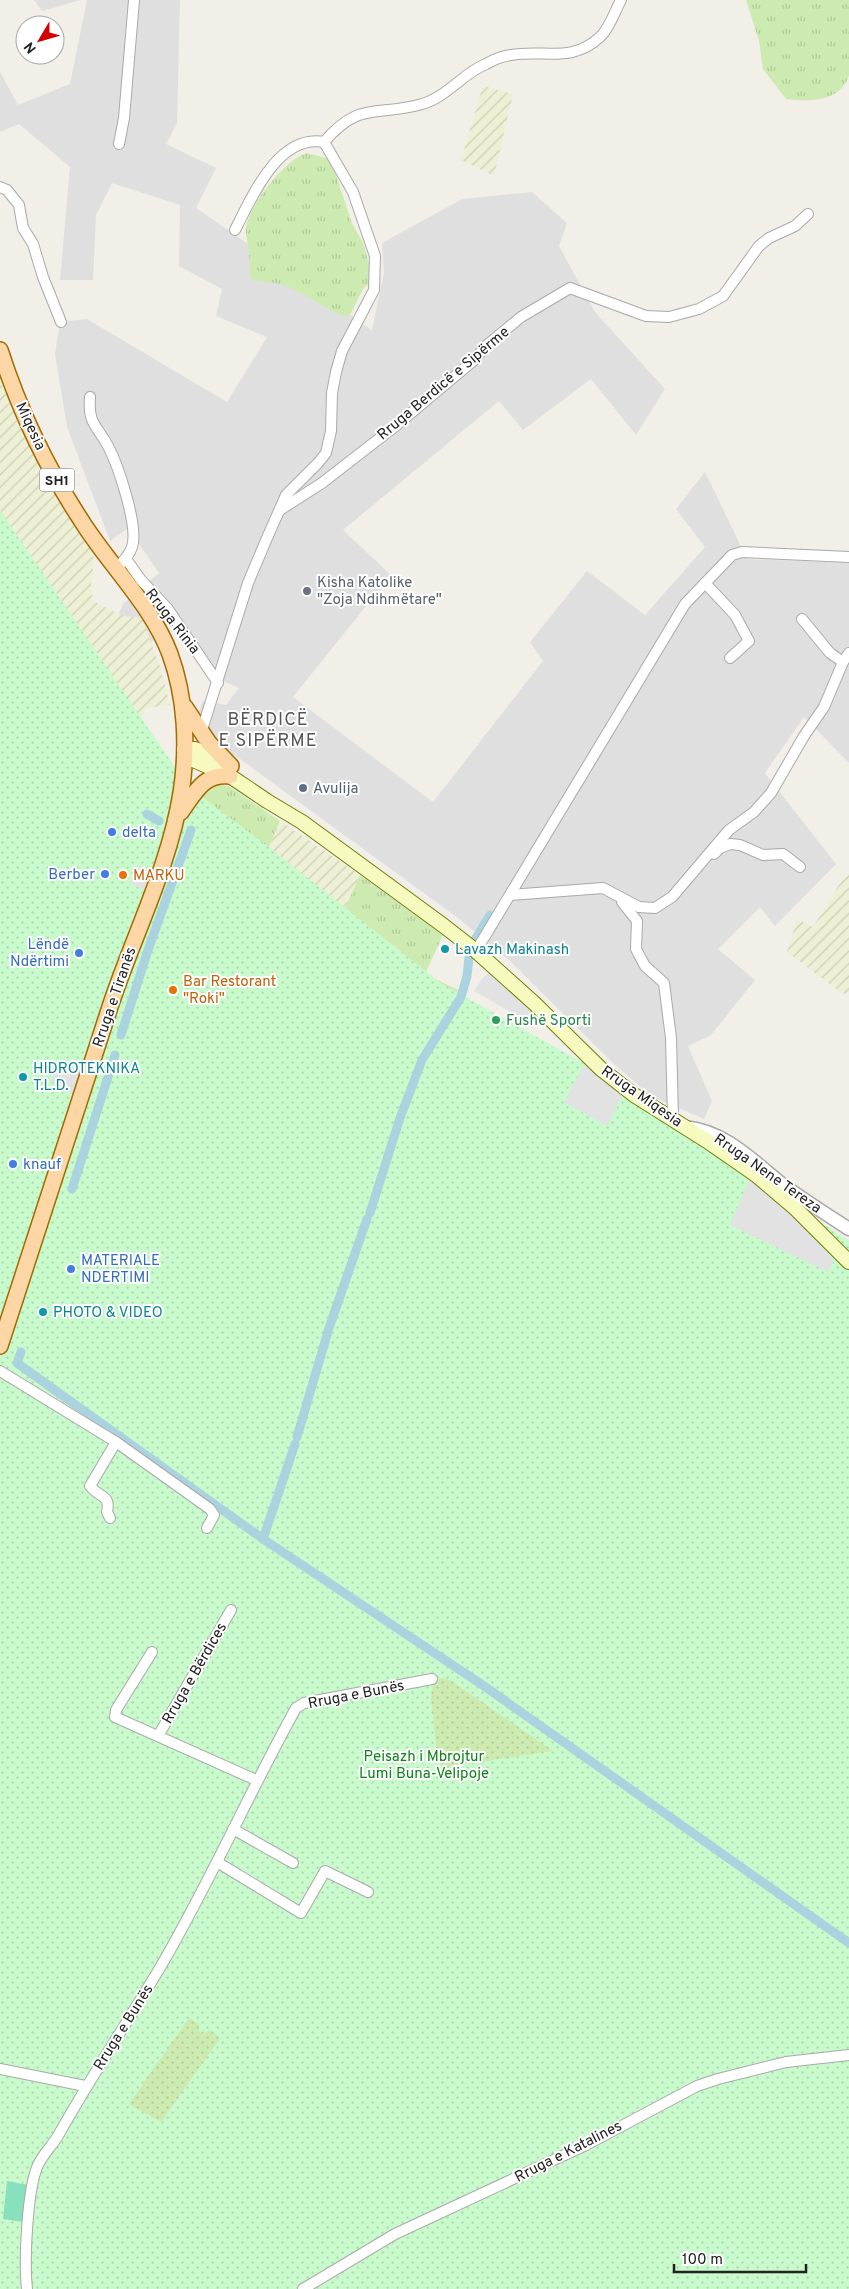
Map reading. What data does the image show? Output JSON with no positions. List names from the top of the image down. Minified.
{"streets":{"main road":["Miqesia","SH1","Rruga e Tiranës","Rruga Miqesia"],"street":["Rruga Berdicë e Sipërme","Rruga Rinia","Rruga Nene Tereza","Rruga e Bërdices","Rruga e Bunës","Rruga e Katalines"]},"crossings":[["Miqesia","SH1"],["Miqesia","Rruga Rinia"],["SH1","Rruga e Tiranës"],["SH1","Rruga Miqesia"],["Rruga Miqesia","Rruga Nene Tereza"],["Rruga e Bërdices","Rruga e Bunës"]],"districts":["BËRDICË E SIPËRME"],"parks":["Peisazh i Mbrojtur Lumi Buna-Velipoje"],"places":["Kisha Katolike \"Zoja Ndihmëtare\"","Avulija","delta","Berber","MARKU","Lavazh Makinash","Lëndë Ndërtimi","Bar Restorant \"Roki\"","Fushë Sporti","HIDROTEKNIKA T.L.D.","knauf","MATERIALE NDERTIMI","PHOTO & VIDEO"],"scale_bar":"100 m","north":"bottom left"}
